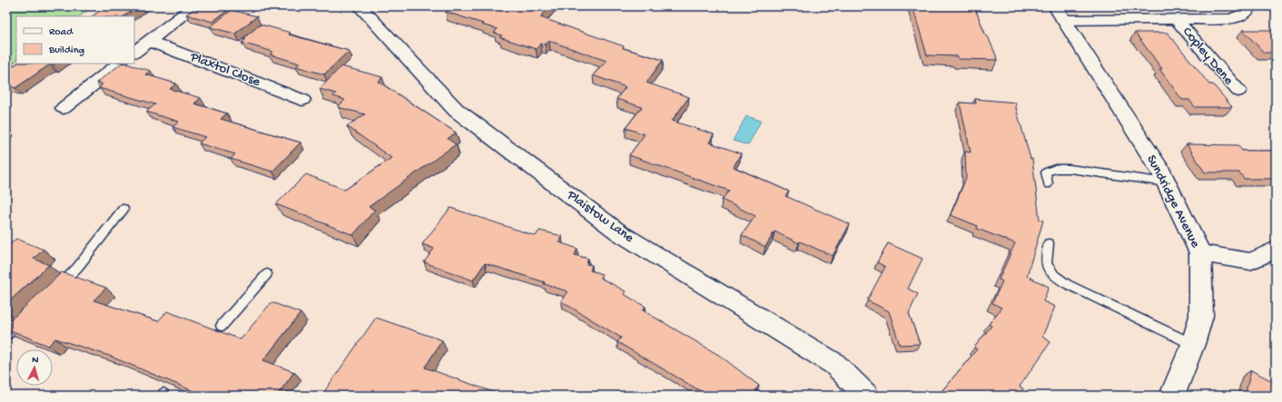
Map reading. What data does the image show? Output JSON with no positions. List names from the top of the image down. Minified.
{"streets":{"street":["Copley Dene","Plaxtol Close","Sundridge Avenue","Plaistow Lane"]},"crossings":[["Copley Dene","Sundridge Avenue"]],"legend":["Road","Building"],"north":"top"}
